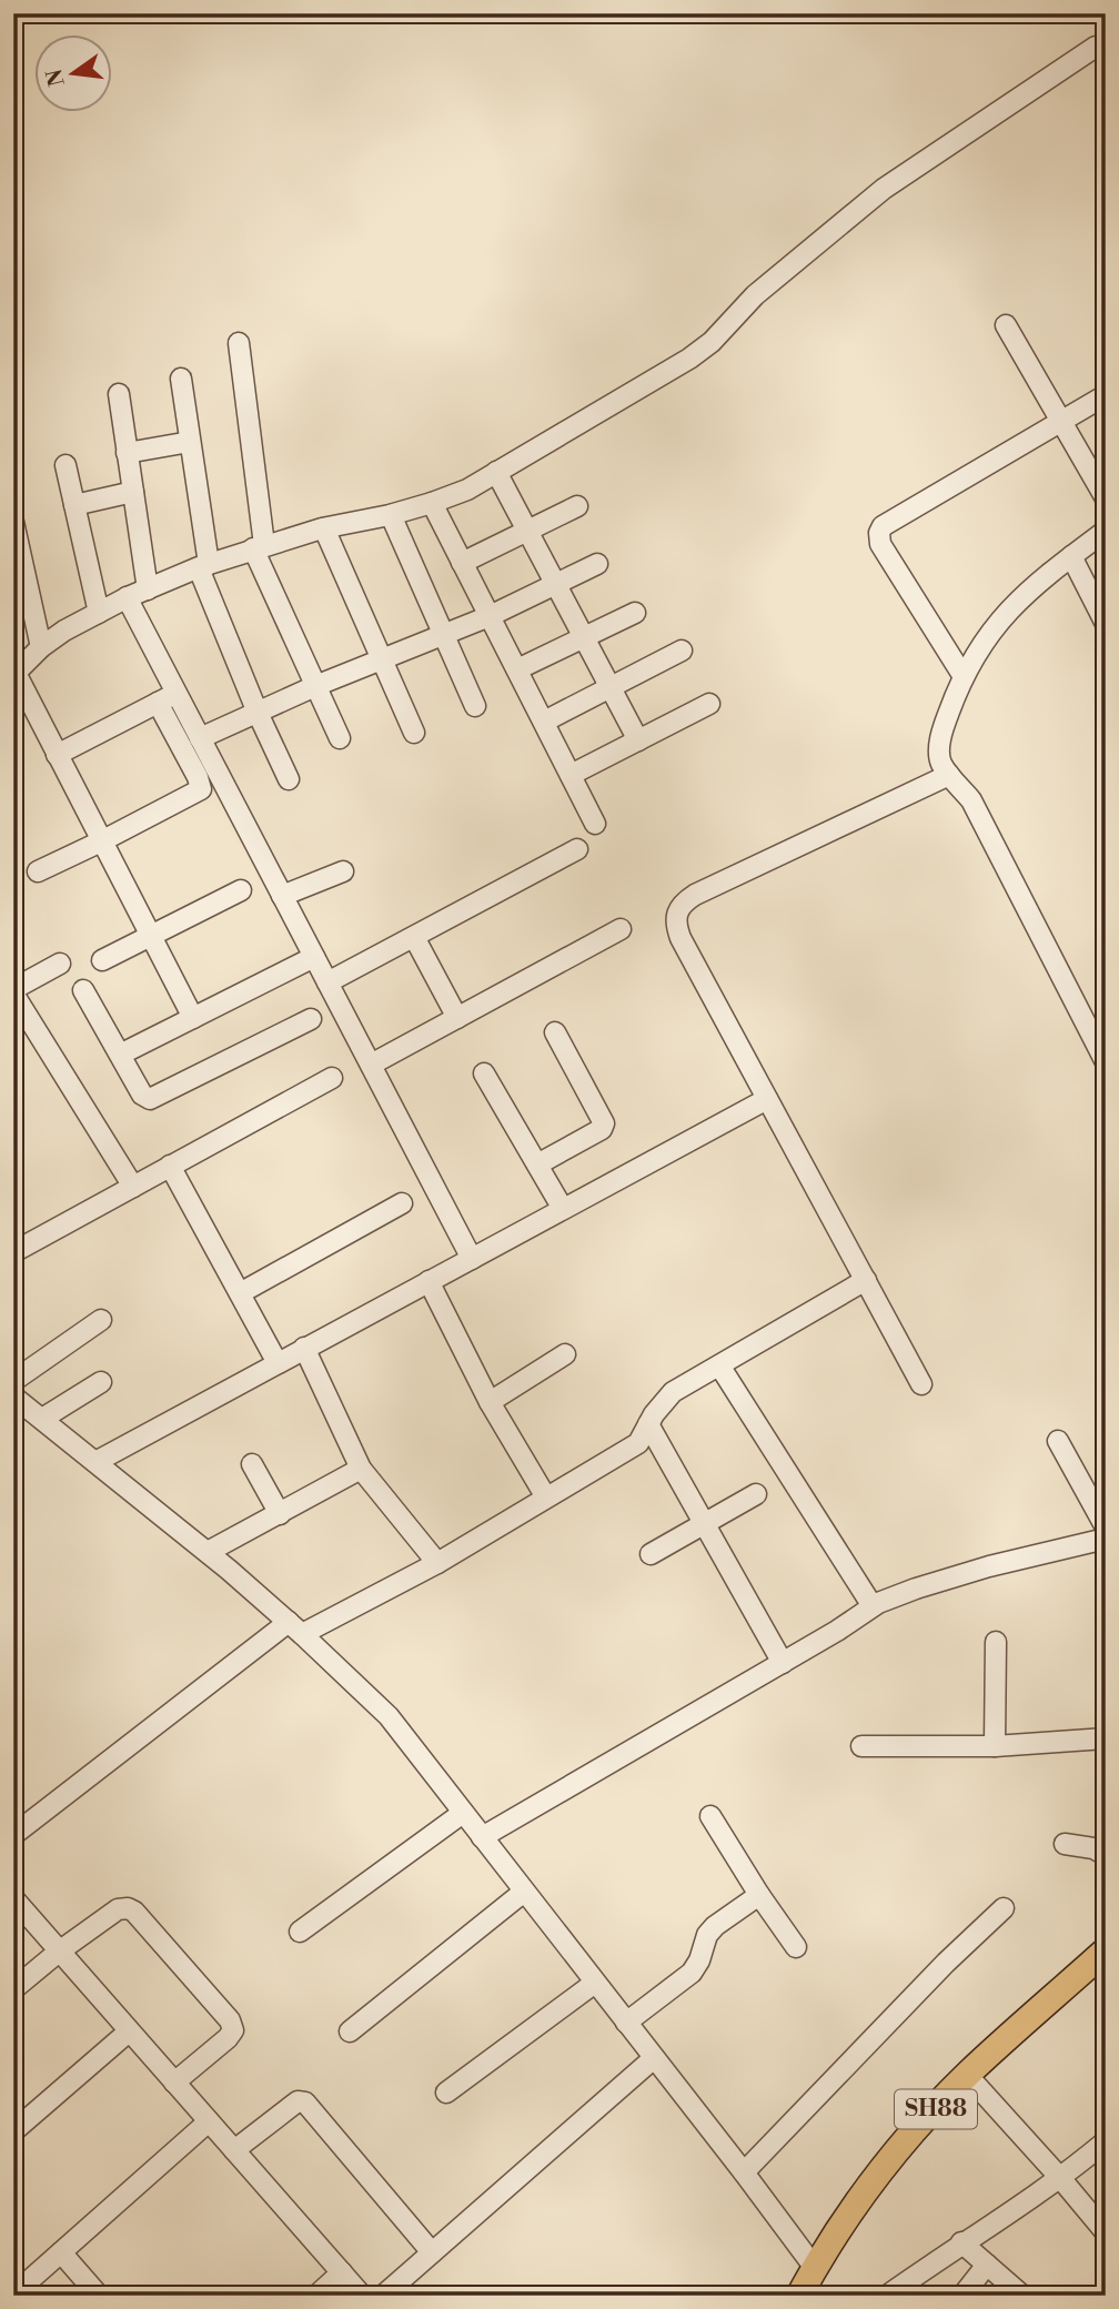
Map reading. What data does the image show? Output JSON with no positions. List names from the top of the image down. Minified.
{"streets":{"main road":["SH88"]},"north":"left"}
